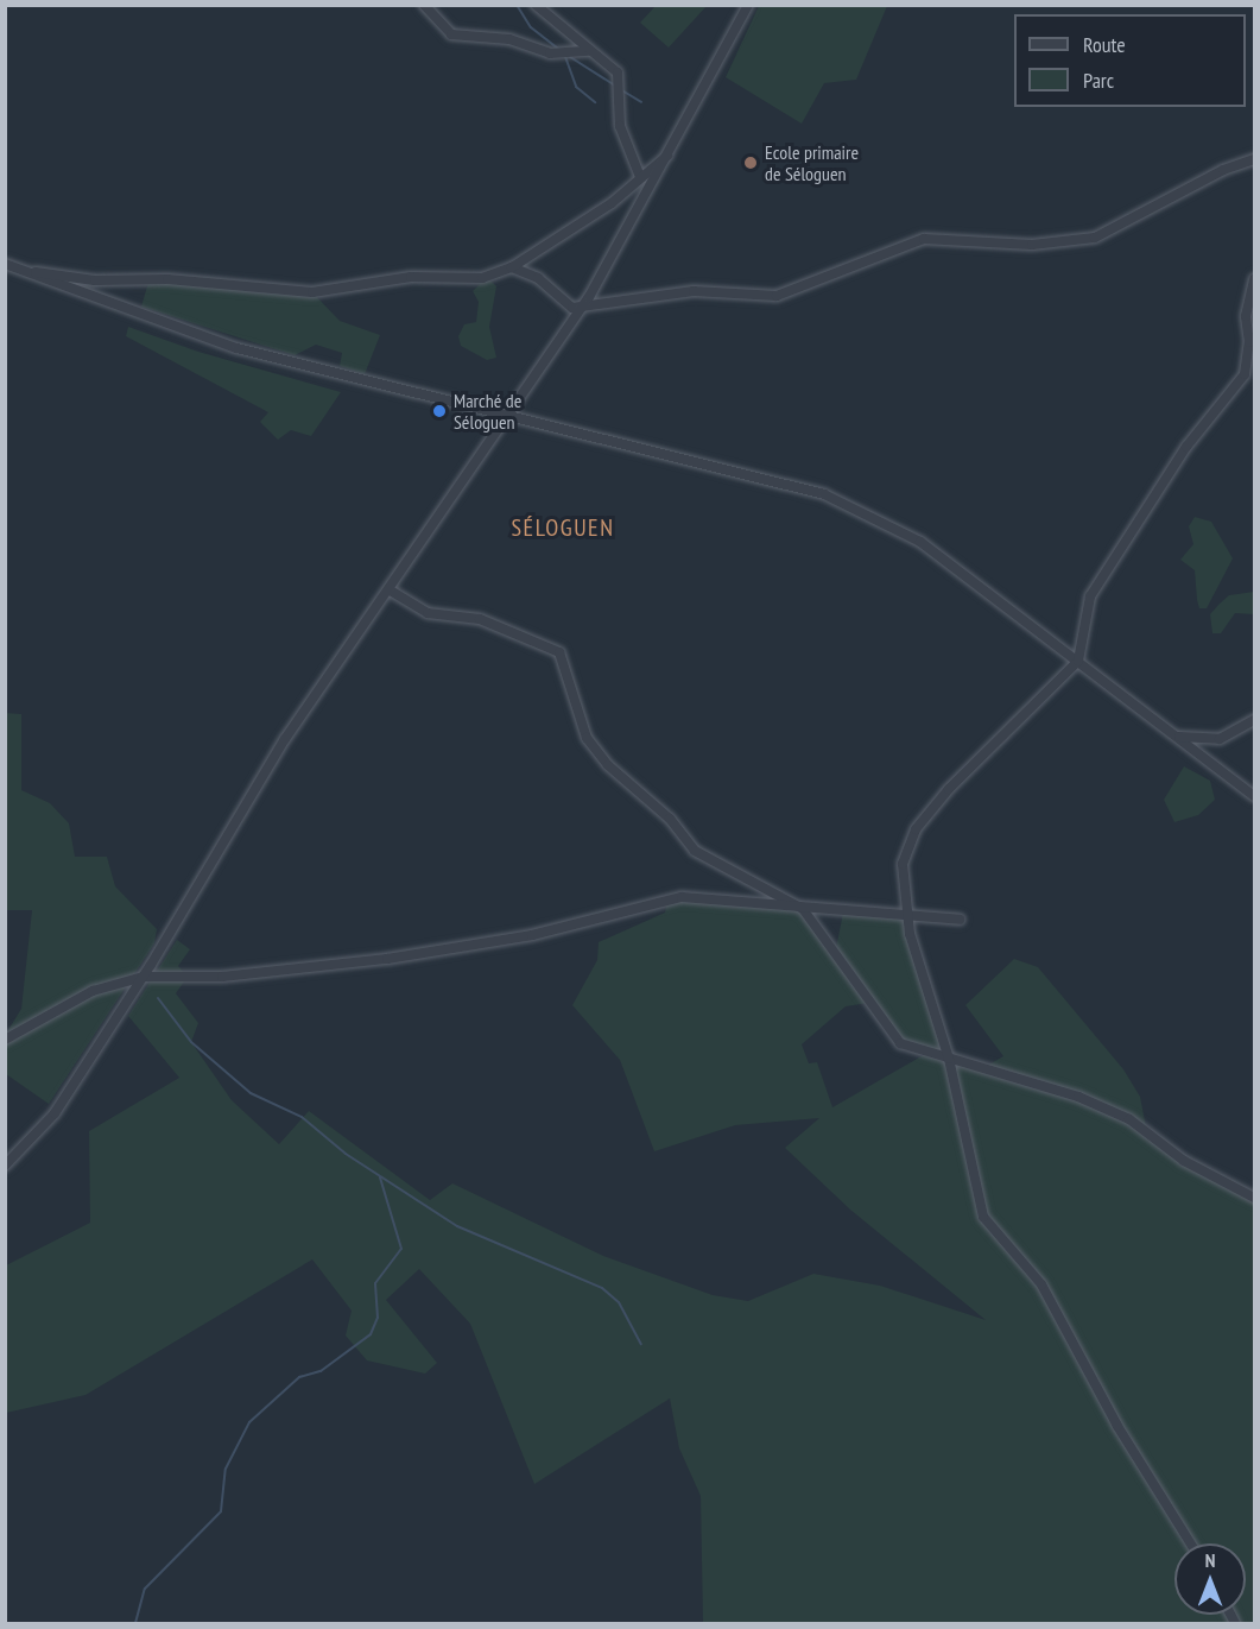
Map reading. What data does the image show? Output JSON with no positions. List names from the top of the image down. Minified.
{"districts":["SÉLOGUEN"],"places":["Ecole primaire de Séloguen","Marché de Séloguen"],"legend":["Route","Parc"],"north":"top"}
